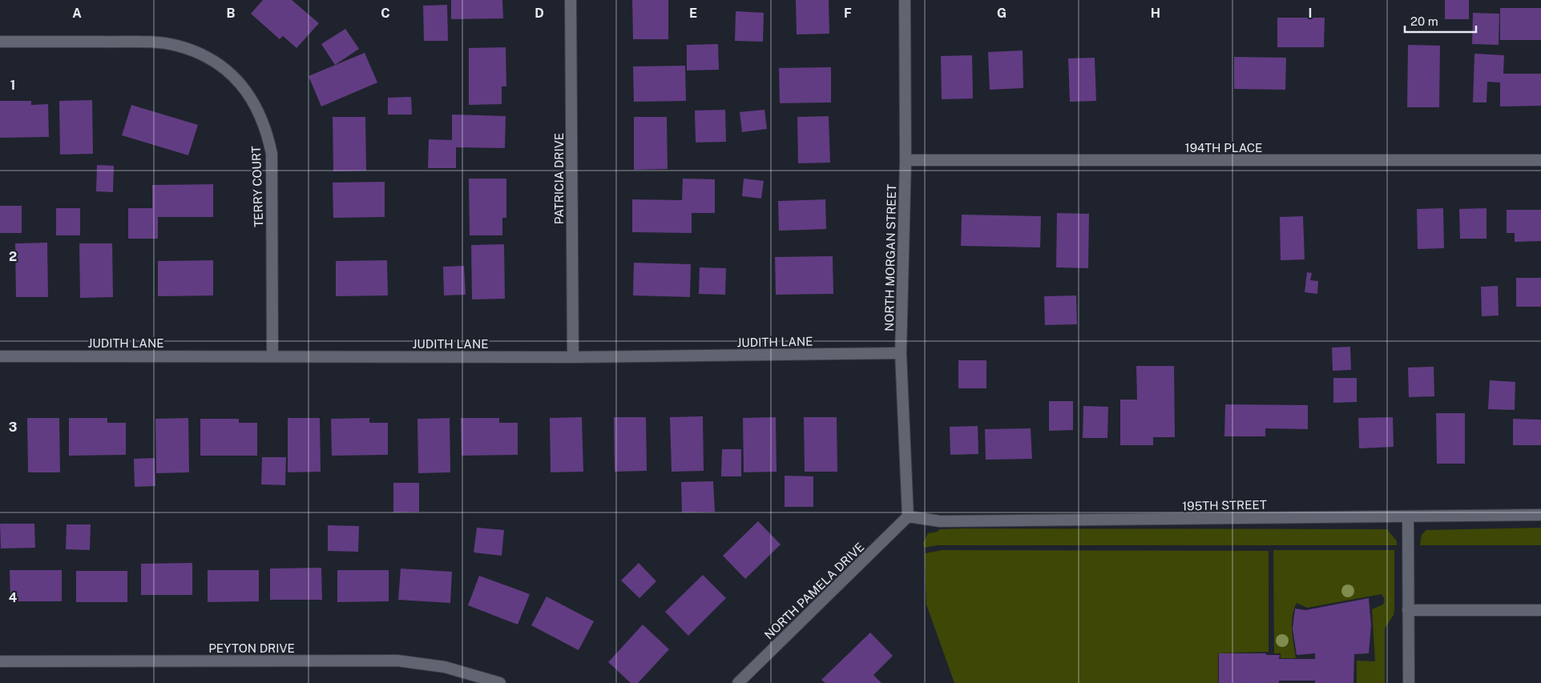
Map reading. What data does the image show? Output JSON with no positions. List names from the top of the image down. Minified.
{"streets":{"street":["194TH PLACE","PATRICIA DRIVE","TERRY COURT","NORTH MORGAN STREET","JUDITH LANE","195TH STREET","NORTH PAMELA DRIVE","PEYTON DRIVE"]},"crossings":[["194TH PLACE","NORTH MORGAN STREET"],["PATRICIA DRIVE","JUDITH LANE"],["TERRY COURT","JUDITH LANE"],["NORTH MORGAN STREET","JUDITH LANE"],["NORTH MORGAN STREET","195TH STREET"],["NORTH MORGAN STREET","NORTH PAMELA DRIVE"],["195TH STREET","NORTH PAMELA DRIVE"]],"scale_bar":"20 m","grid":{"columns":["A","B","C","D","E","F","G","H","I"],"rows":["1","2","3","4"]}}
